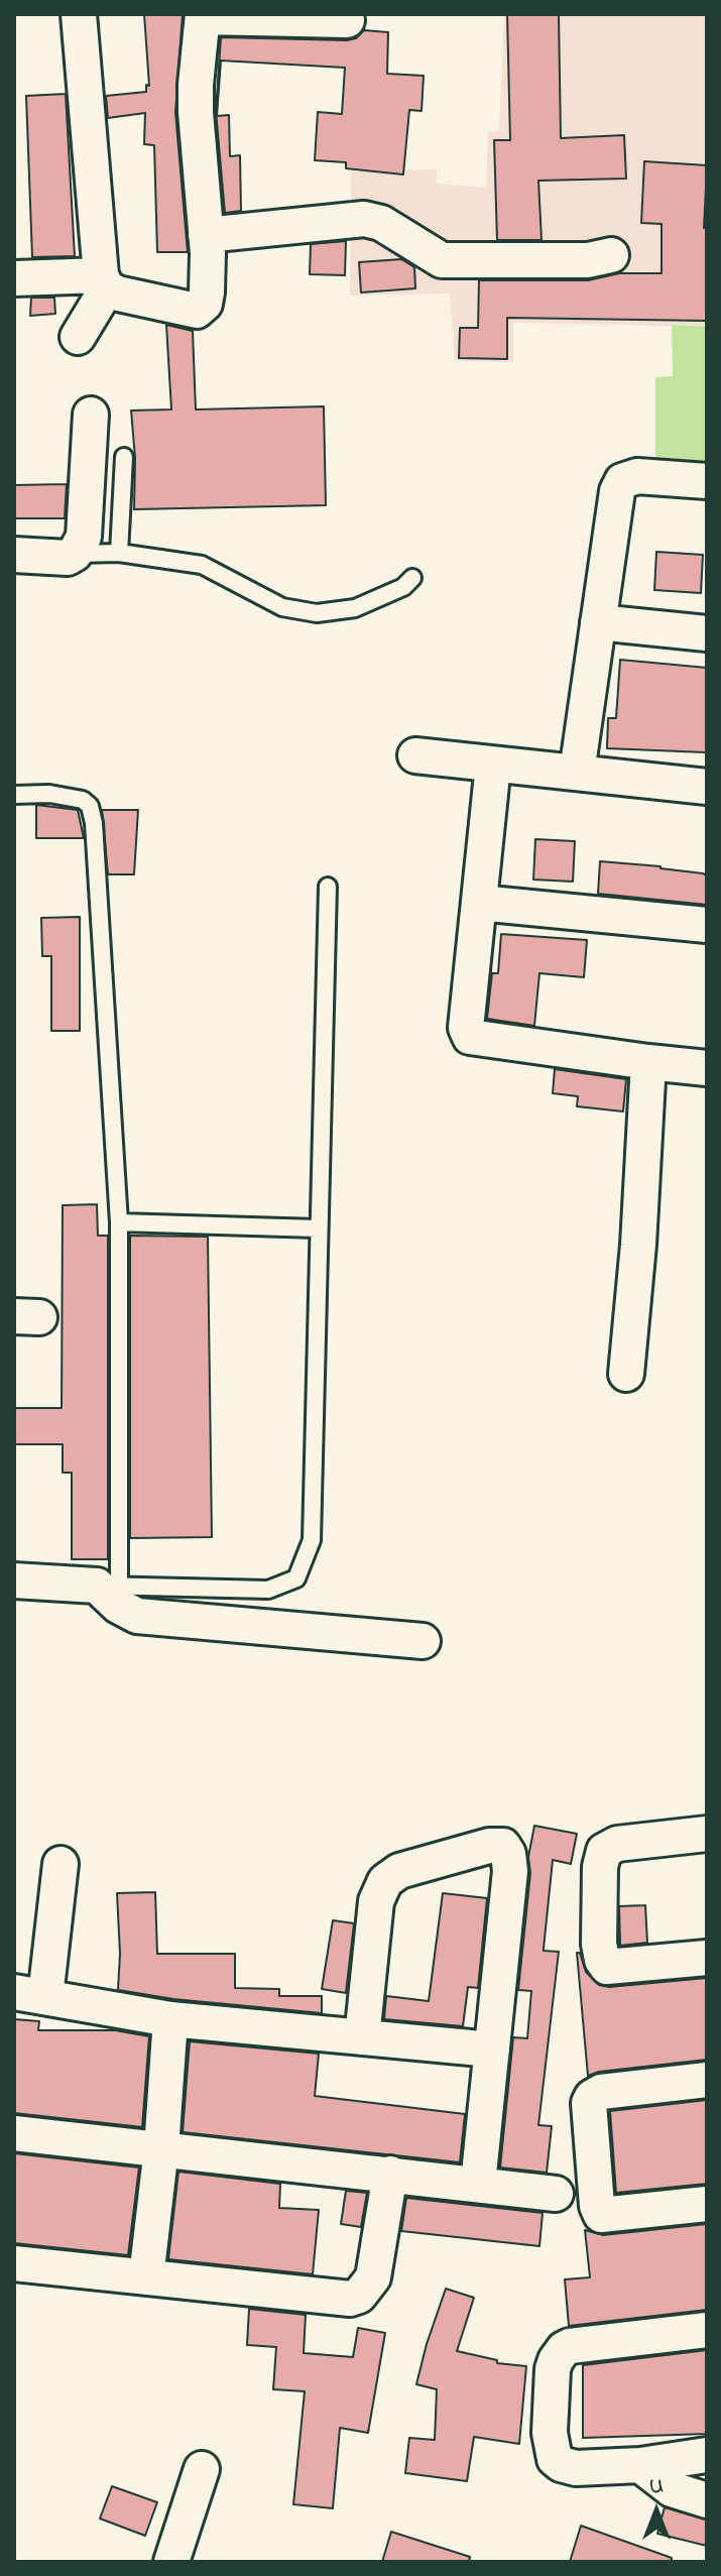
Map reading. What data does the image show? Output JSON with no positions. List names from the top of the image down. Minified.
{"north":"top"}
